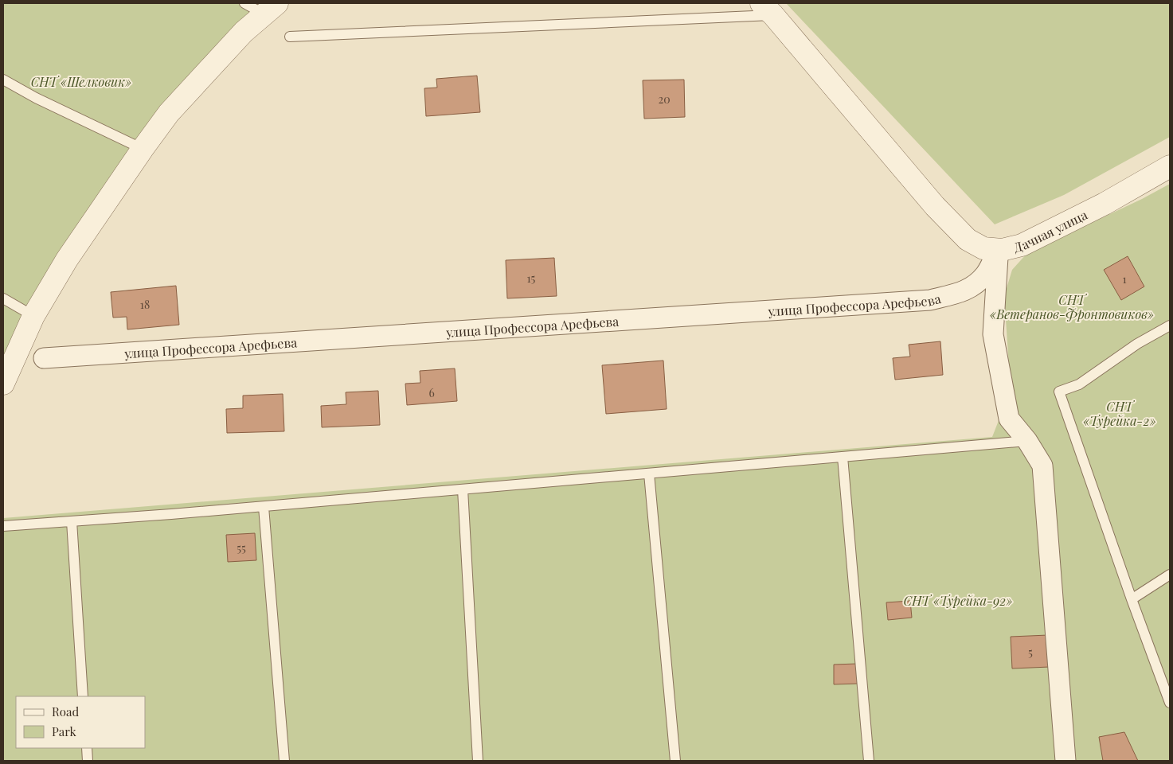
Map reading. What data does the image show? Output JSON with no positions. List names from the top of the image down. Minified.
{"streets":{"street":["Дачная улица","улица Профессора Арефьева"]},"crossings":[["Дачная улица","улица Профессора Арефьева"]],"parks":["СНТ «Шелковик»","СНТ «Ветеранов-Фронтовиков»","СНТ «Турейка-2»","СНТ «Турейка-92»"],"house_numbers":["20","15","1","18","6","55","5"],"legend":["Road","Park"]}
